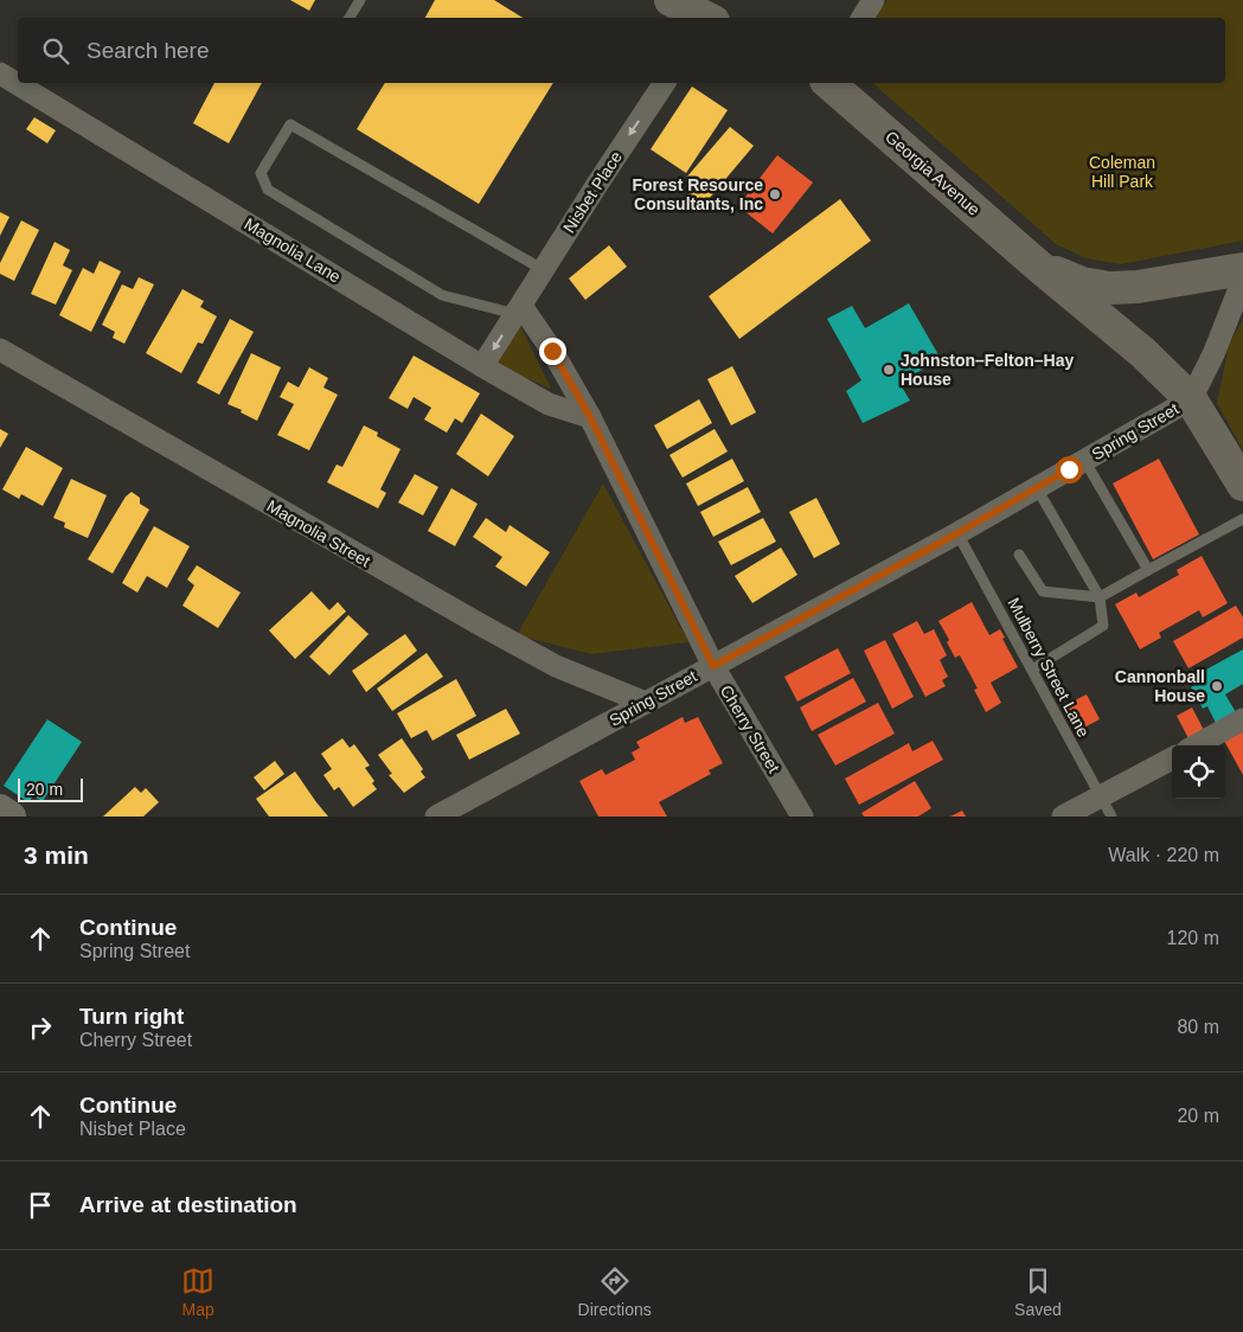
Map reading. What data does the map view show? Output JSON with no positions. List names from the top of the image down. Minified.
{"streets":{"main road":["Georgia Avenue"],"street":["Nisbet Place","Magnolia Lane","Spring Street","Magnolia Street","Cherry Street"],"lane":["Mulberry Street Lane"]},"crossings":[["Georgia Avenue","Spring Street"],["Nisbet Place","Magnolia Lane"],["Magnolia Lane","Cherry Street"],["Spring Street","Magnolia Street"],["Spring Street","Mulberry Street Lane"],["Spring Street","Cherry Street"]],"one_way":["Nisbet Place"],"parks":["Coleman Hill Park"],"places":["Forest Resource Consultants, Inc","Johnston–Felton–Hay House","Cannonball House"],"scale_bar":"20 m","page":{"search":"Search here","scale":"20 m","heading":["3 min","Walk · 220 m"],"list":[["Continue","Spring Street","120 m"],["Turn right","Cherry Street","80 m"],["Continue","Nisbet Place","20 m"],"Arrive at destination"],"nav":["Map","Directions","Saved"]}}
